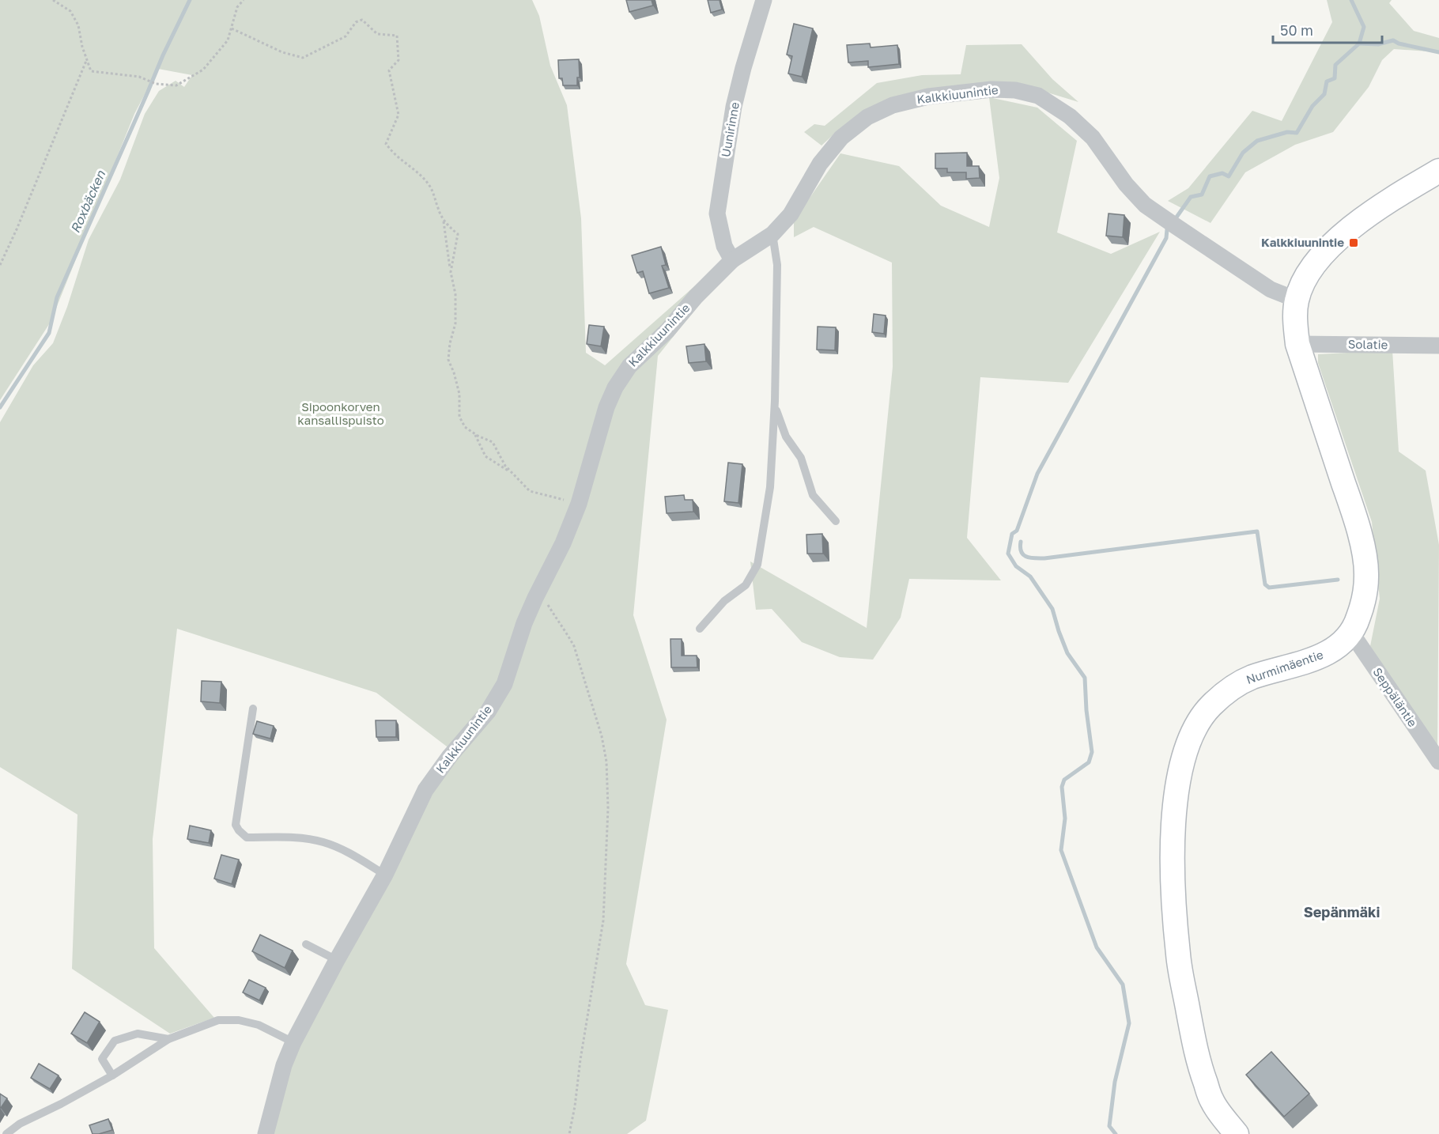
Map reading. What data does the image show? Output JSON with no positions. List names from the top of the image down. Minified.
{"streets":{"street":["Kalkkiuunintie","Uunirinne","Solatie","Nurmimäentie","Seppäläntie"]},"crossings":[["Kalkkiuunintie","Uunirinne"],["Kalkkiuunintie","Nurmimäentie"],["Solatie","Nurmimäentie"],["Nurmimäentie","Seppäläntie"]],"districts":["Sepänmäki"],"water":["Roxbäcken"],"parks":["Sipoonkorven kansallispuisto"],"places":{"transit":["Kalkkiuunintie"]},"scale_bar":"50 m"}
